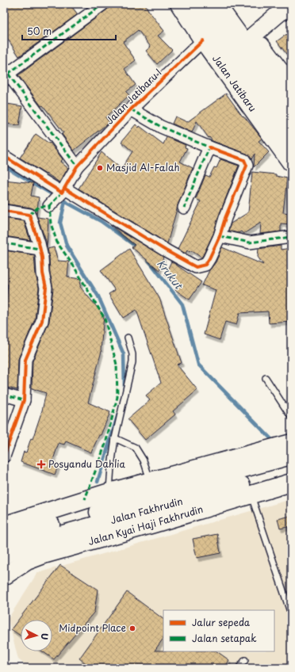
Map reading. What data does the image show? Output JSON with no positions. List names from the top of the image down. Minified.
{"streets":{"main road":["Jalan Jatibaru","Jalan Fakhrudin","Jalan Kyai Haji Fakhrudin"],"street":["Jalan Jatibaru I"]},"crossings":[["Jalan Jatibaru","Jalan Jatibaru I"]],"water":["Krukut"],"places":{"other":["Masjid Al-Falah","Midpoint Place"],"health":["Posyandu Dahlia"]},"legend":["Jalur sepeda","Jalan setapak"],"scale_bar":"50 m","north":"right"}
